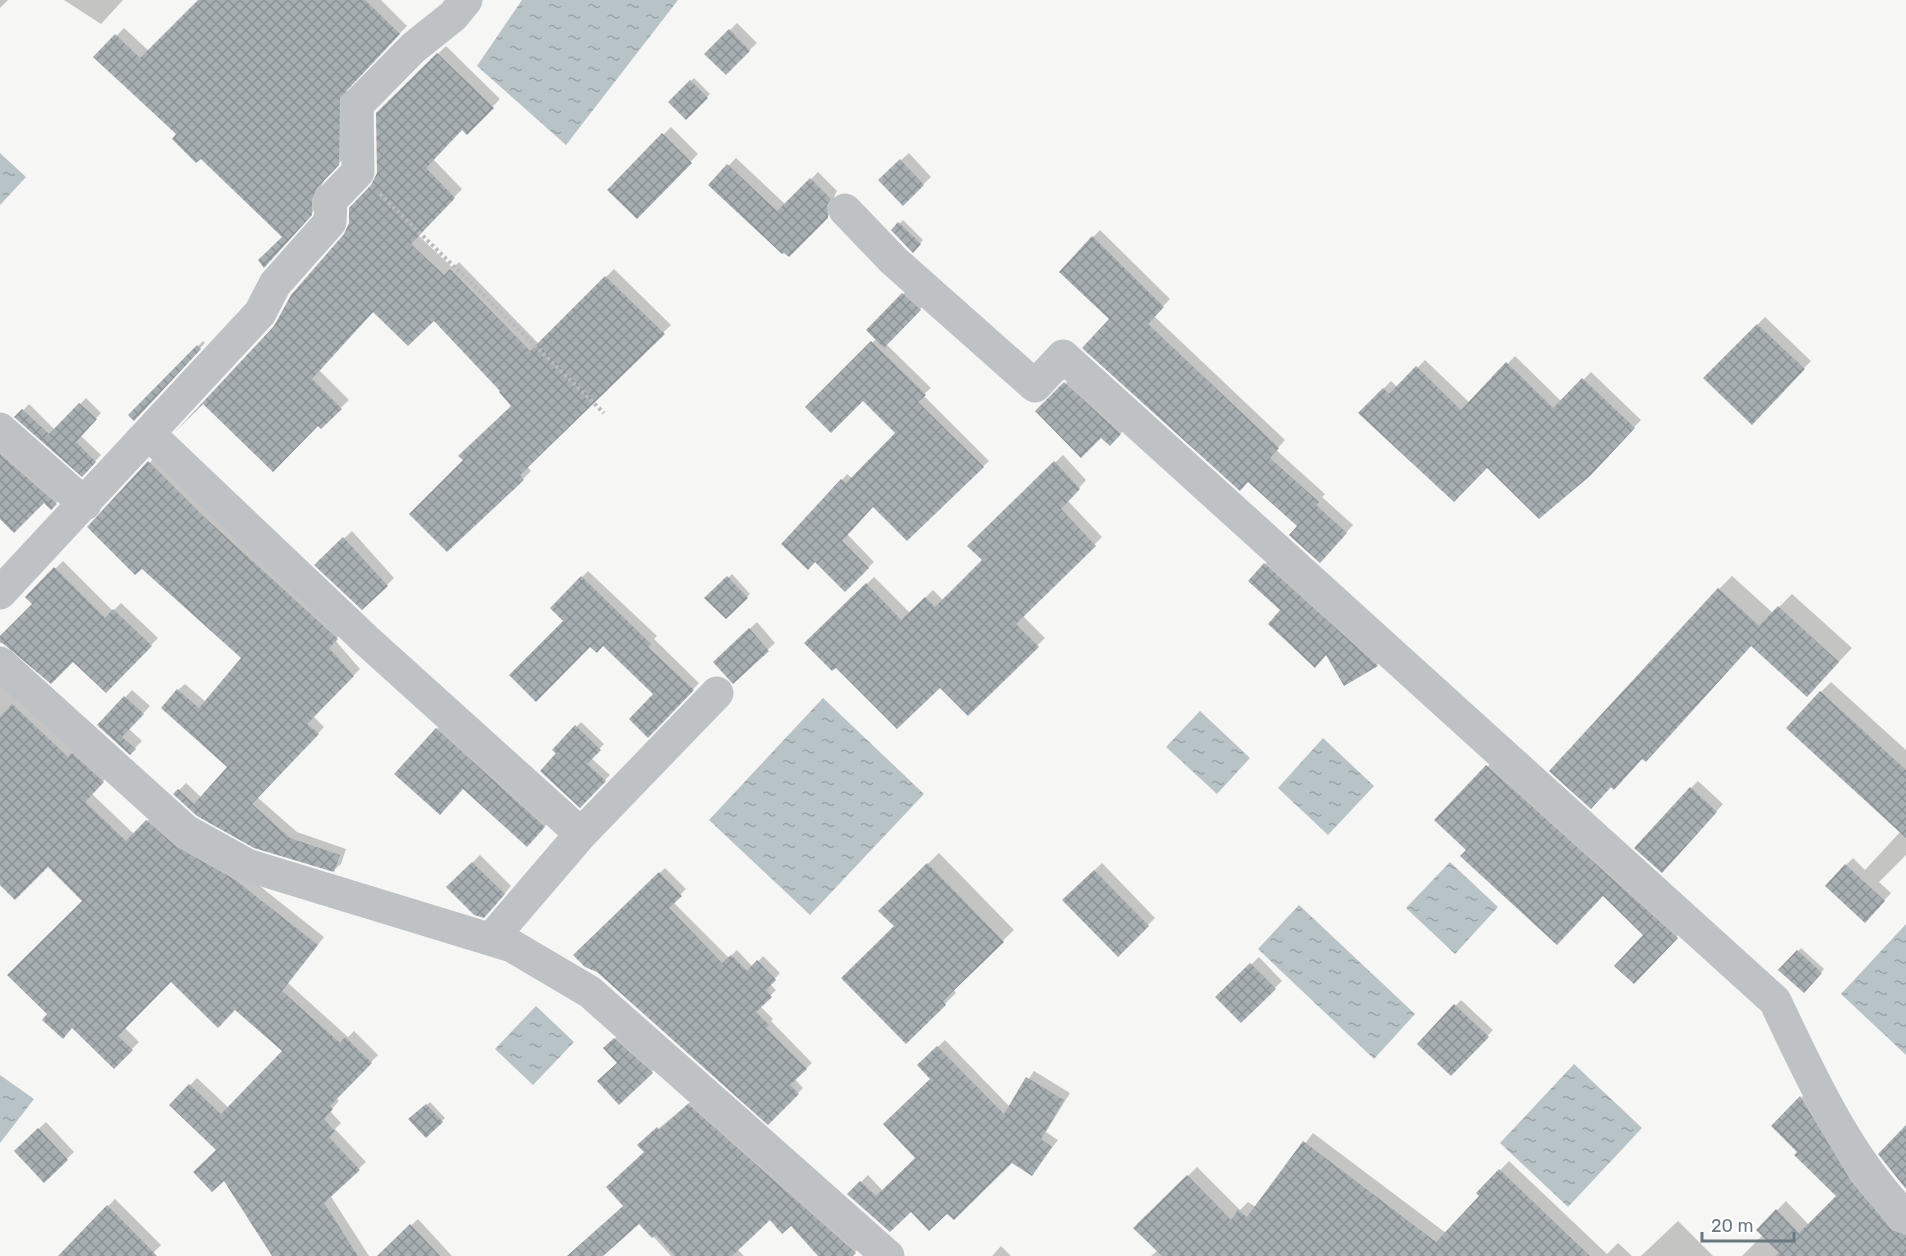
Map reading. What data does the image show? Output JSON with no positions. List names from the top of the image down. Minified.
{"scale_bar":"20 m"}
